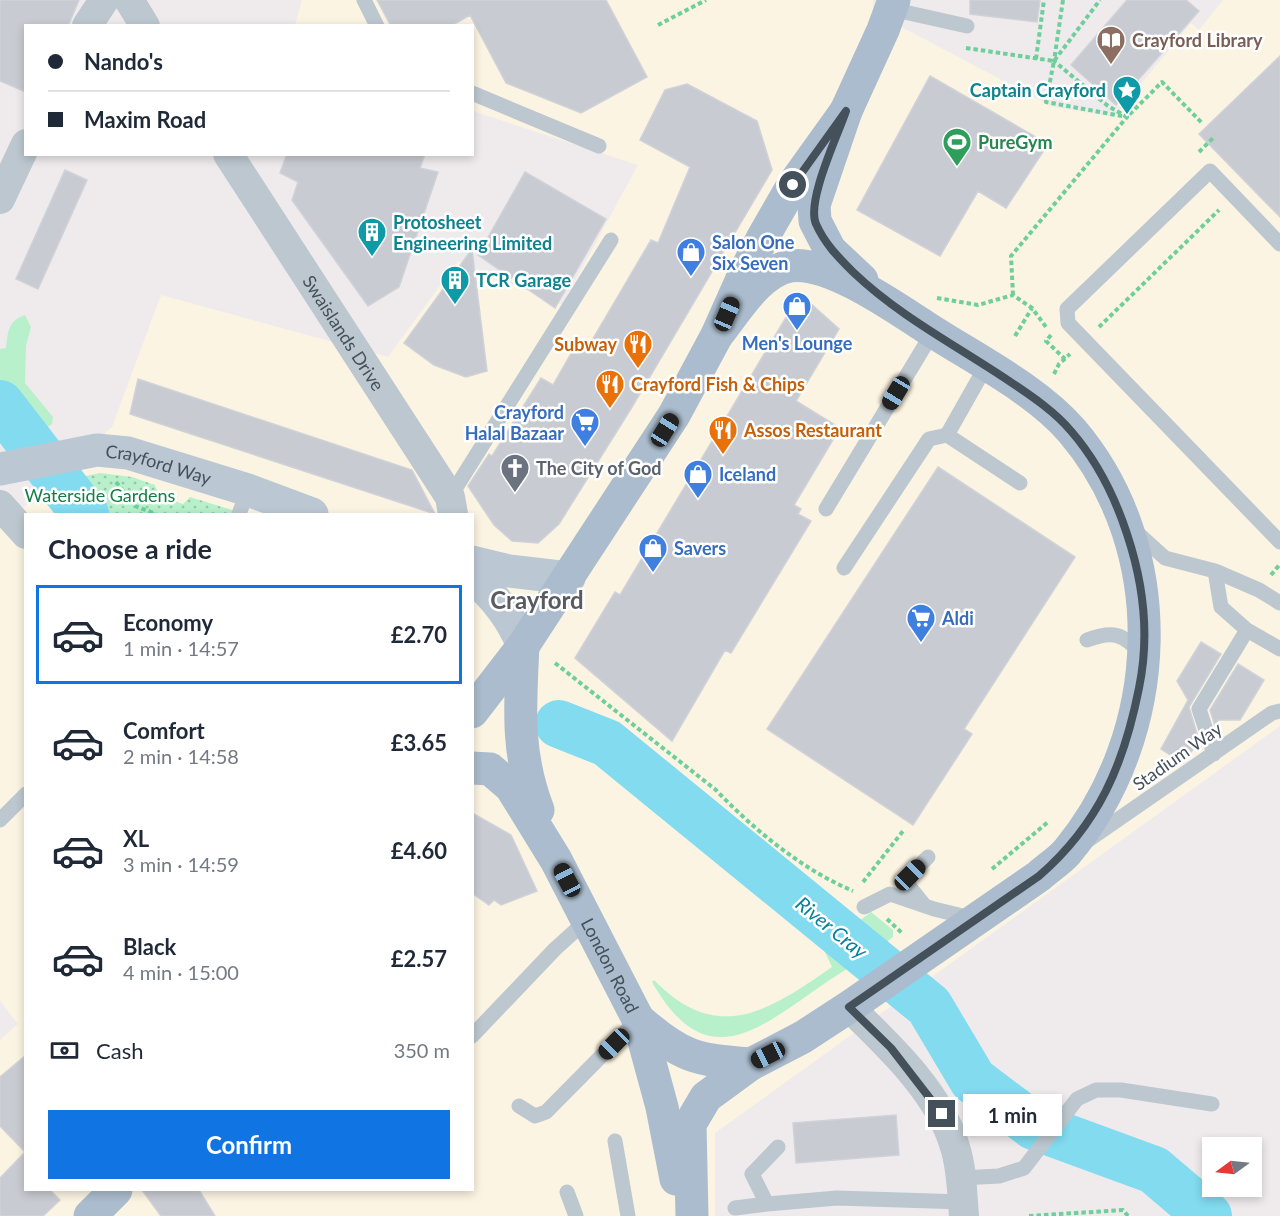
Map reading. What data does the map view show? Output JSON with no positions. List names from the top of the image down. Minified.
{"streets":{"main road":["Crayford Way","London Road"],"street":["Swaislands Drive"],"lane":["Stadium Way"]},"districts":["Crayford"],"water":["River Cray"],"parks":["Waterside Gardens"],"places":{"library":["Crayford Library"],"place":["Captain Crayford"],"sports":["PureGym"],"building":["Protosheet Engineering Limited","TCR Garage"],"shop":["Salon One Six Seven","Men's Lounge","Iceland","Savers"],"restaurant":["Subway","Crayford Fish & Chips","Assos Restaurant"],"supermarket":["Crayford Halal Bazaar","Aldi"],"church":["The City of God"]},"north":"left","page":{"banner":["Nando's","Maxim Road"],"heading":"Choose a ride","list":[{"name":"Economy","note":"1 min · 14:57","value":"£2.70"},{"name":"Comfort","note":"2 min · 14:58","value":"£3.65"},{"name":"XL","note":"3 min · 14:59","value":"£4.60"},{"name":"Black","note":"4 min · 15:00","value":"£2.57"}],"pay":["Cash","350 m"],"bubble":"1 min","buttons":"Confirm"}}
